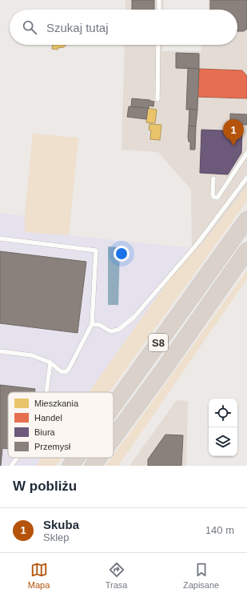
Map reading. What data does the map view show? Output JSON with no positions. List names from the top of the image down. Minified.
{"streets":{"highway":["S8"]},"legend":["Mieszkania","Handel","Biura","Przemysł"],"page":{"search":"Szukaj tutaj","pins":"1","heading":"W pobliżu","list":[{"mark":"1","name":"Skuba","note":"Sklep","value":"140 m"}],"nav":["Mapa","Trasa","Zapisane"]}}
